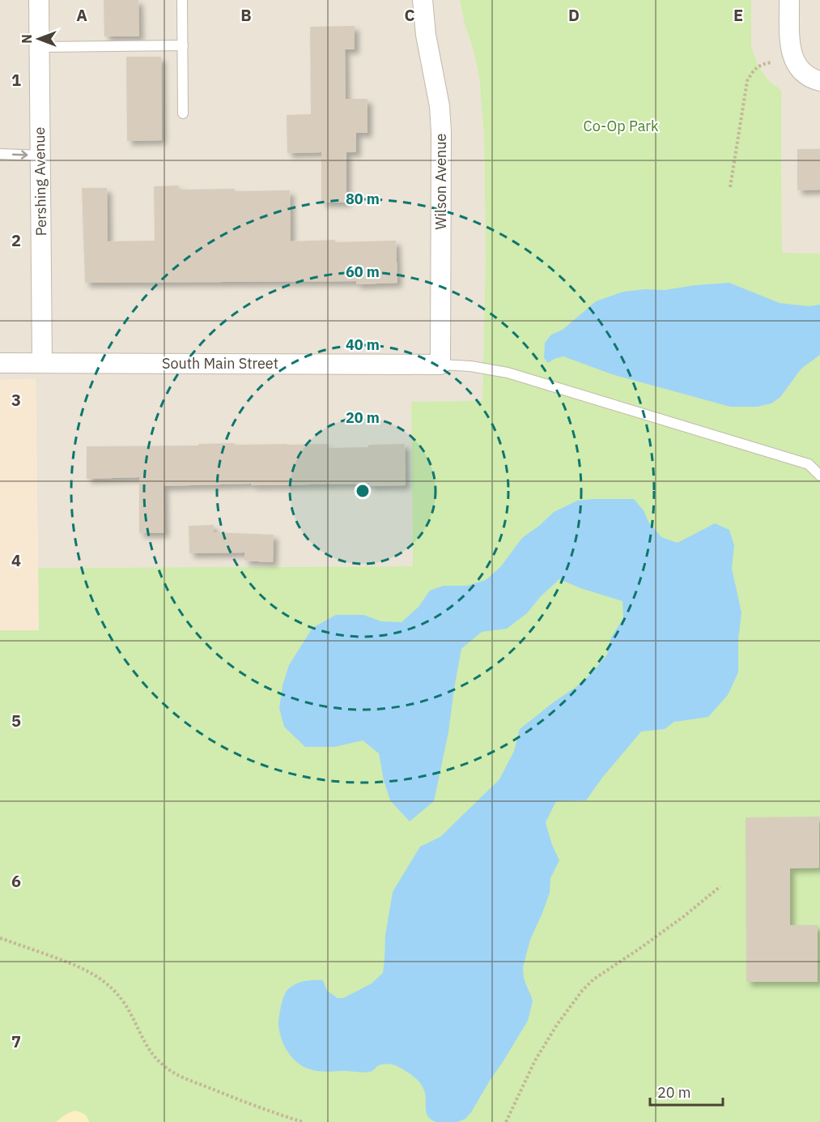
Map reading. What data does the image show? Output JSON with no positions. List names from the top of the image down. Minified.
{"streets":{"street":["Pershing Avenue","Wilson Avenue","South Main Street"]},"crossings":[["Pershing Avenue","South Main Street"],["Wilson Avenue","South Main Street"]],"parks":["Co-Op Park"],"scale_bar":"20 m","north":"left","grid":{"columns":["A","B","C","D","E"],"rows":["1","2","3","4","5","6","7"]},"rings":["80 m","60 m","40 m","20 m"]}
